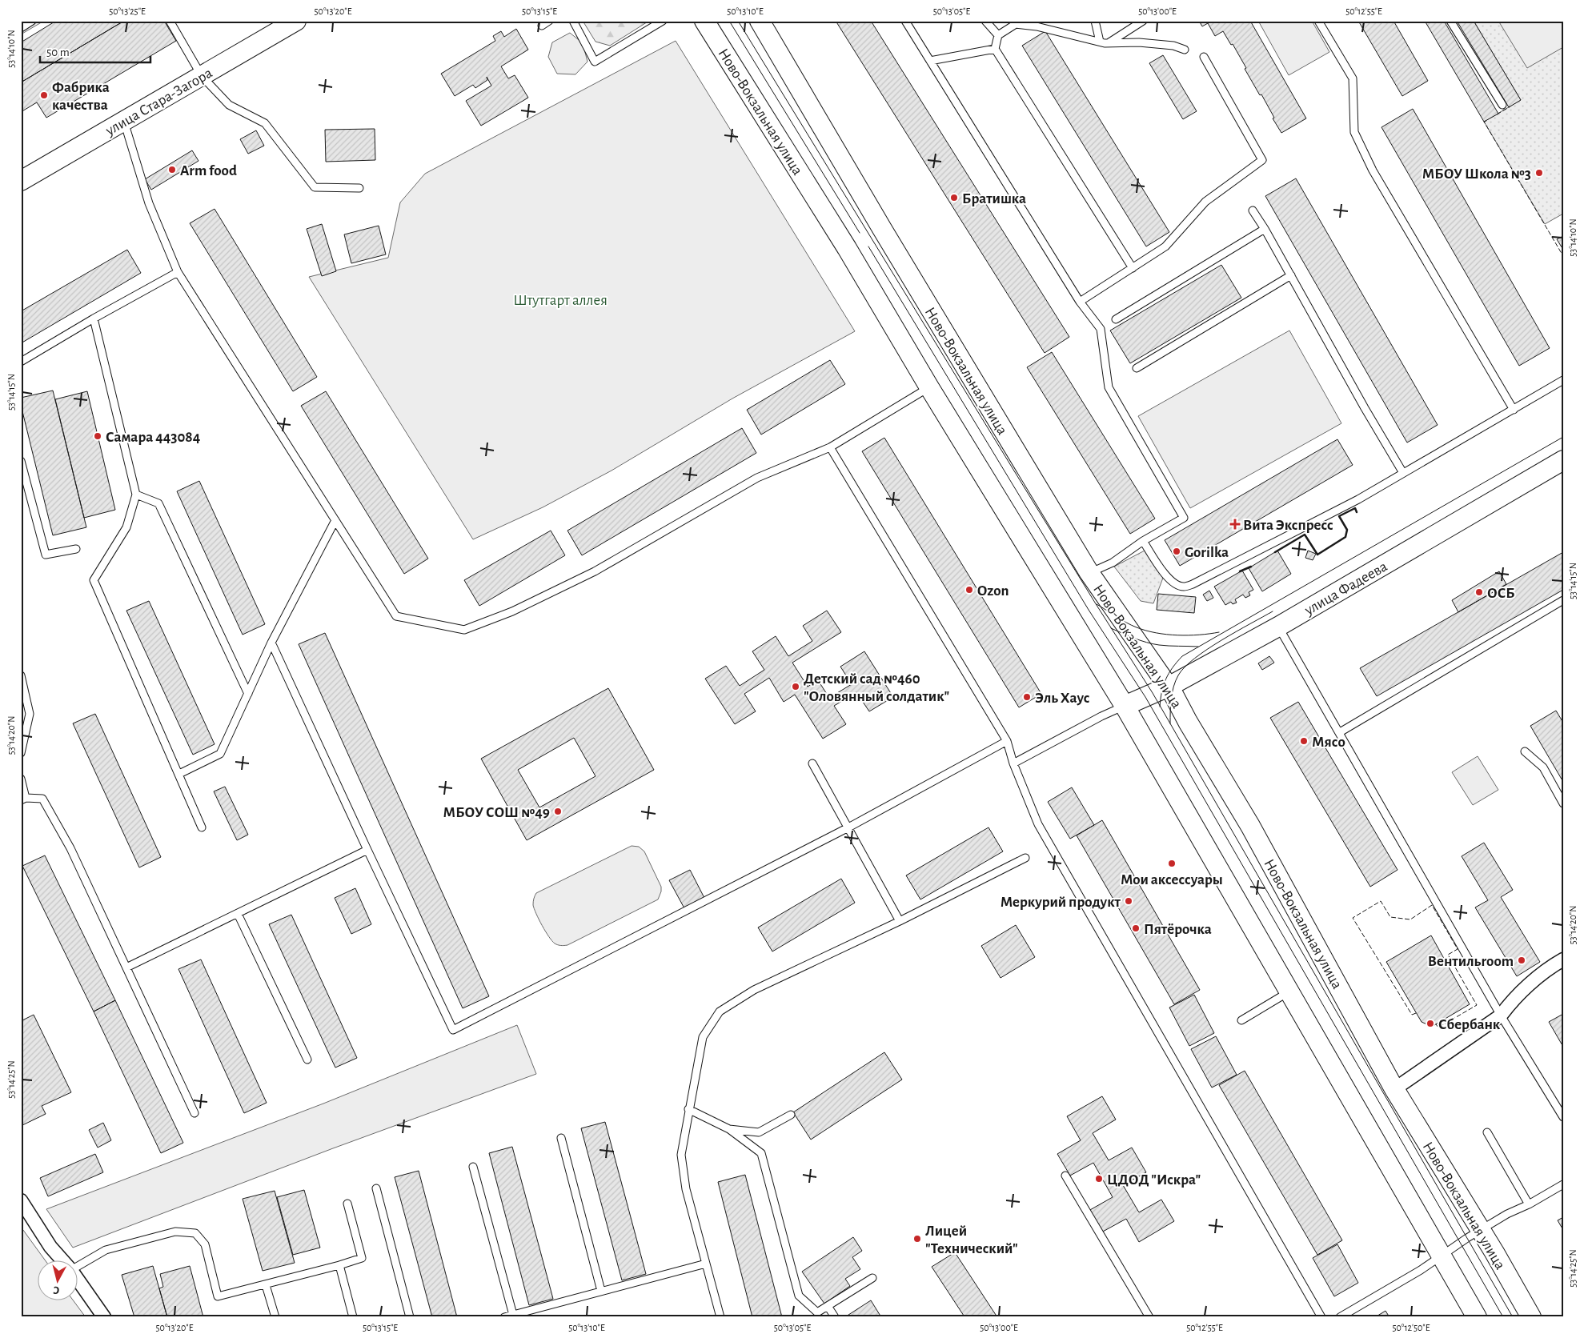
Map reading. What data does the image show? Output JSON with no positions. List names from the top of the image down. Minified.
{"streets":{"main road":["улица Стара-Загора","Ново-Вокзальная улица","улица Фадеева"]},"crossings":[["Ново-Вокзальная улица","улица Фадеева"]],"parks":["Штутгарт аллея"],"places":{"other":["Фабрика качества","Arm food","МБОУ Школа №3","Братишка","Самара 443084","Gorilka","Ozon","ОСБ","Детский сад №460 \"Оловянный солдатик\"","Эль Хаус","Мясо","МБОУ СОШ №49","Мои аксессуары","Меркурий продукт","Пятёрочка","Вентильroom","Сбербанк","ЦДОД \"Искра\"","Лицей \"Технический\""],"health":["Вита Экспресс"]},"scale_bar":"50 m","north":"bottom","coordinates":["50°13'25\"E","50°13'20\"E","50°13'15\"E","50°13'10\"E","50°13'05\"E","50°13'00\"E","50°12'55\"E","53°14'10\"N","53°14'15\"N","53°14'20\"N","53°14'25\"N","50°12'50\"E"]}
